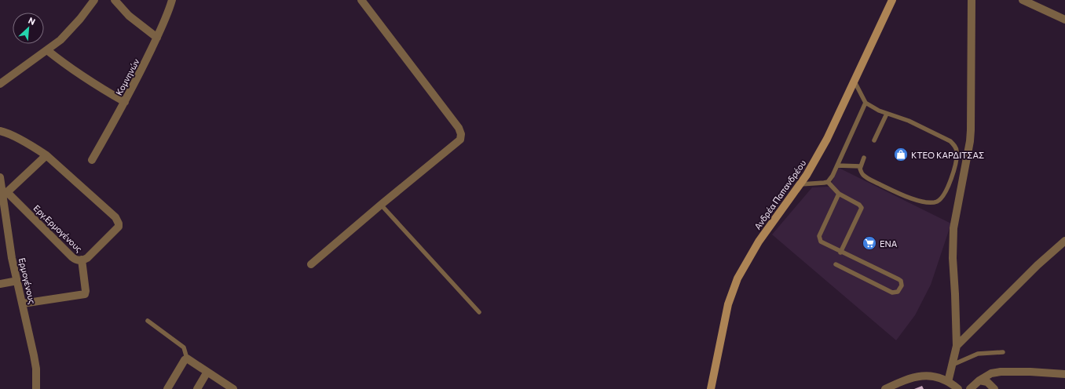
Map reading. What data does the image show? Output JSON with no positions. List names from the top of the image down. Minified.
{"streets":{"main road":["Ανδρέα Παπανδρέου"],"street":["Κομνηνών","Εργ.Ερμογένους","Ερμογένους"]},"crossings":[["Εργ.Ερμογένους","Ερμογένους"]],"places":{"shop":["ΚΤΕΟ ΚΑΡΔΙΤΣΑΣ"],"supermarket":["ΕΝΑ"]},"north":"top right"}
